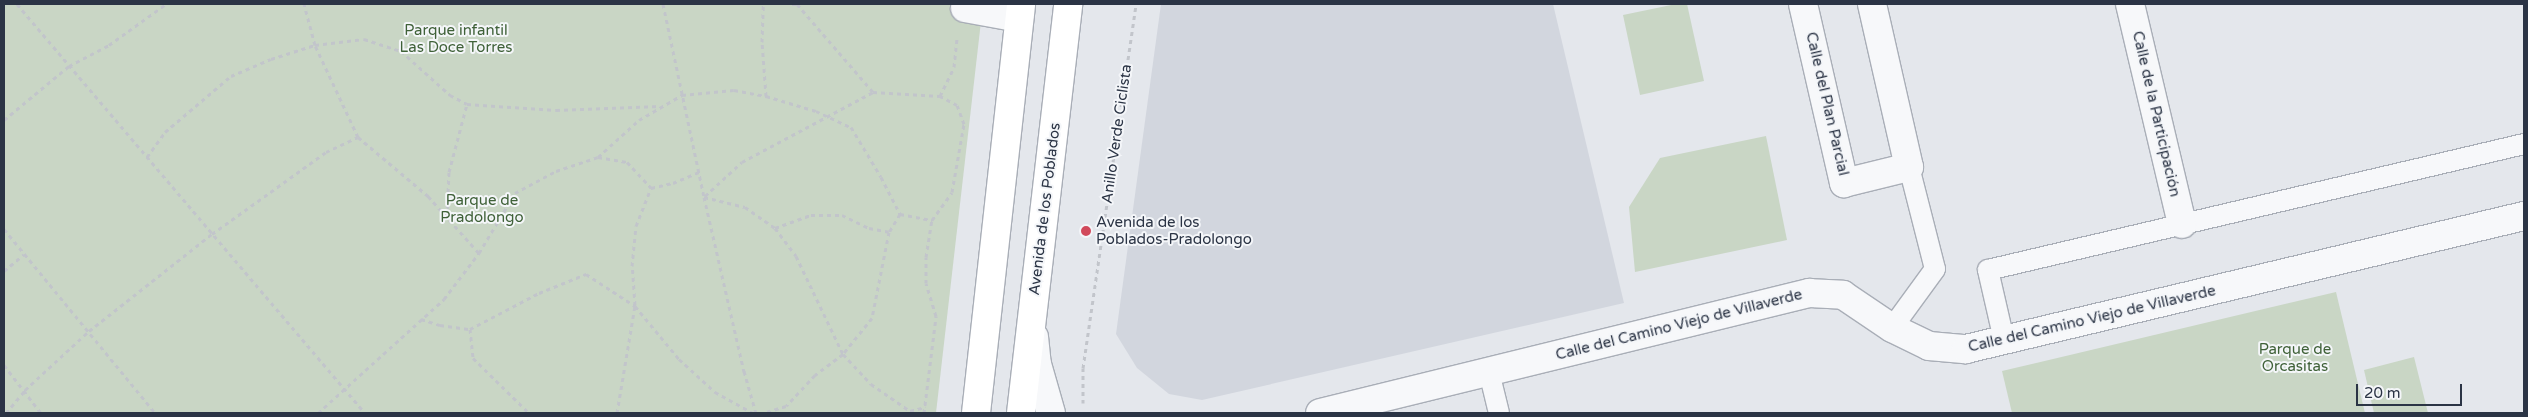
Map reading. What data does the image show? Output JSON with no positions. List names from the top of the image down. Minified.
{"streets":{"main road":["Avenida de los Poblados"],"street":["Calle del Plan Parcial","Calle de la Participación","Calle del Camino Viejo de Villaverde"],"path":["Anillo Verde Ciclista"]},"parks":["Parque infantil Las Doce Torres","Parque de Pradolongo","Parque de Orcasitas"],"places":["Avenida de los Poblados-Pradolongo"],"scale_bar":"20 m"}
